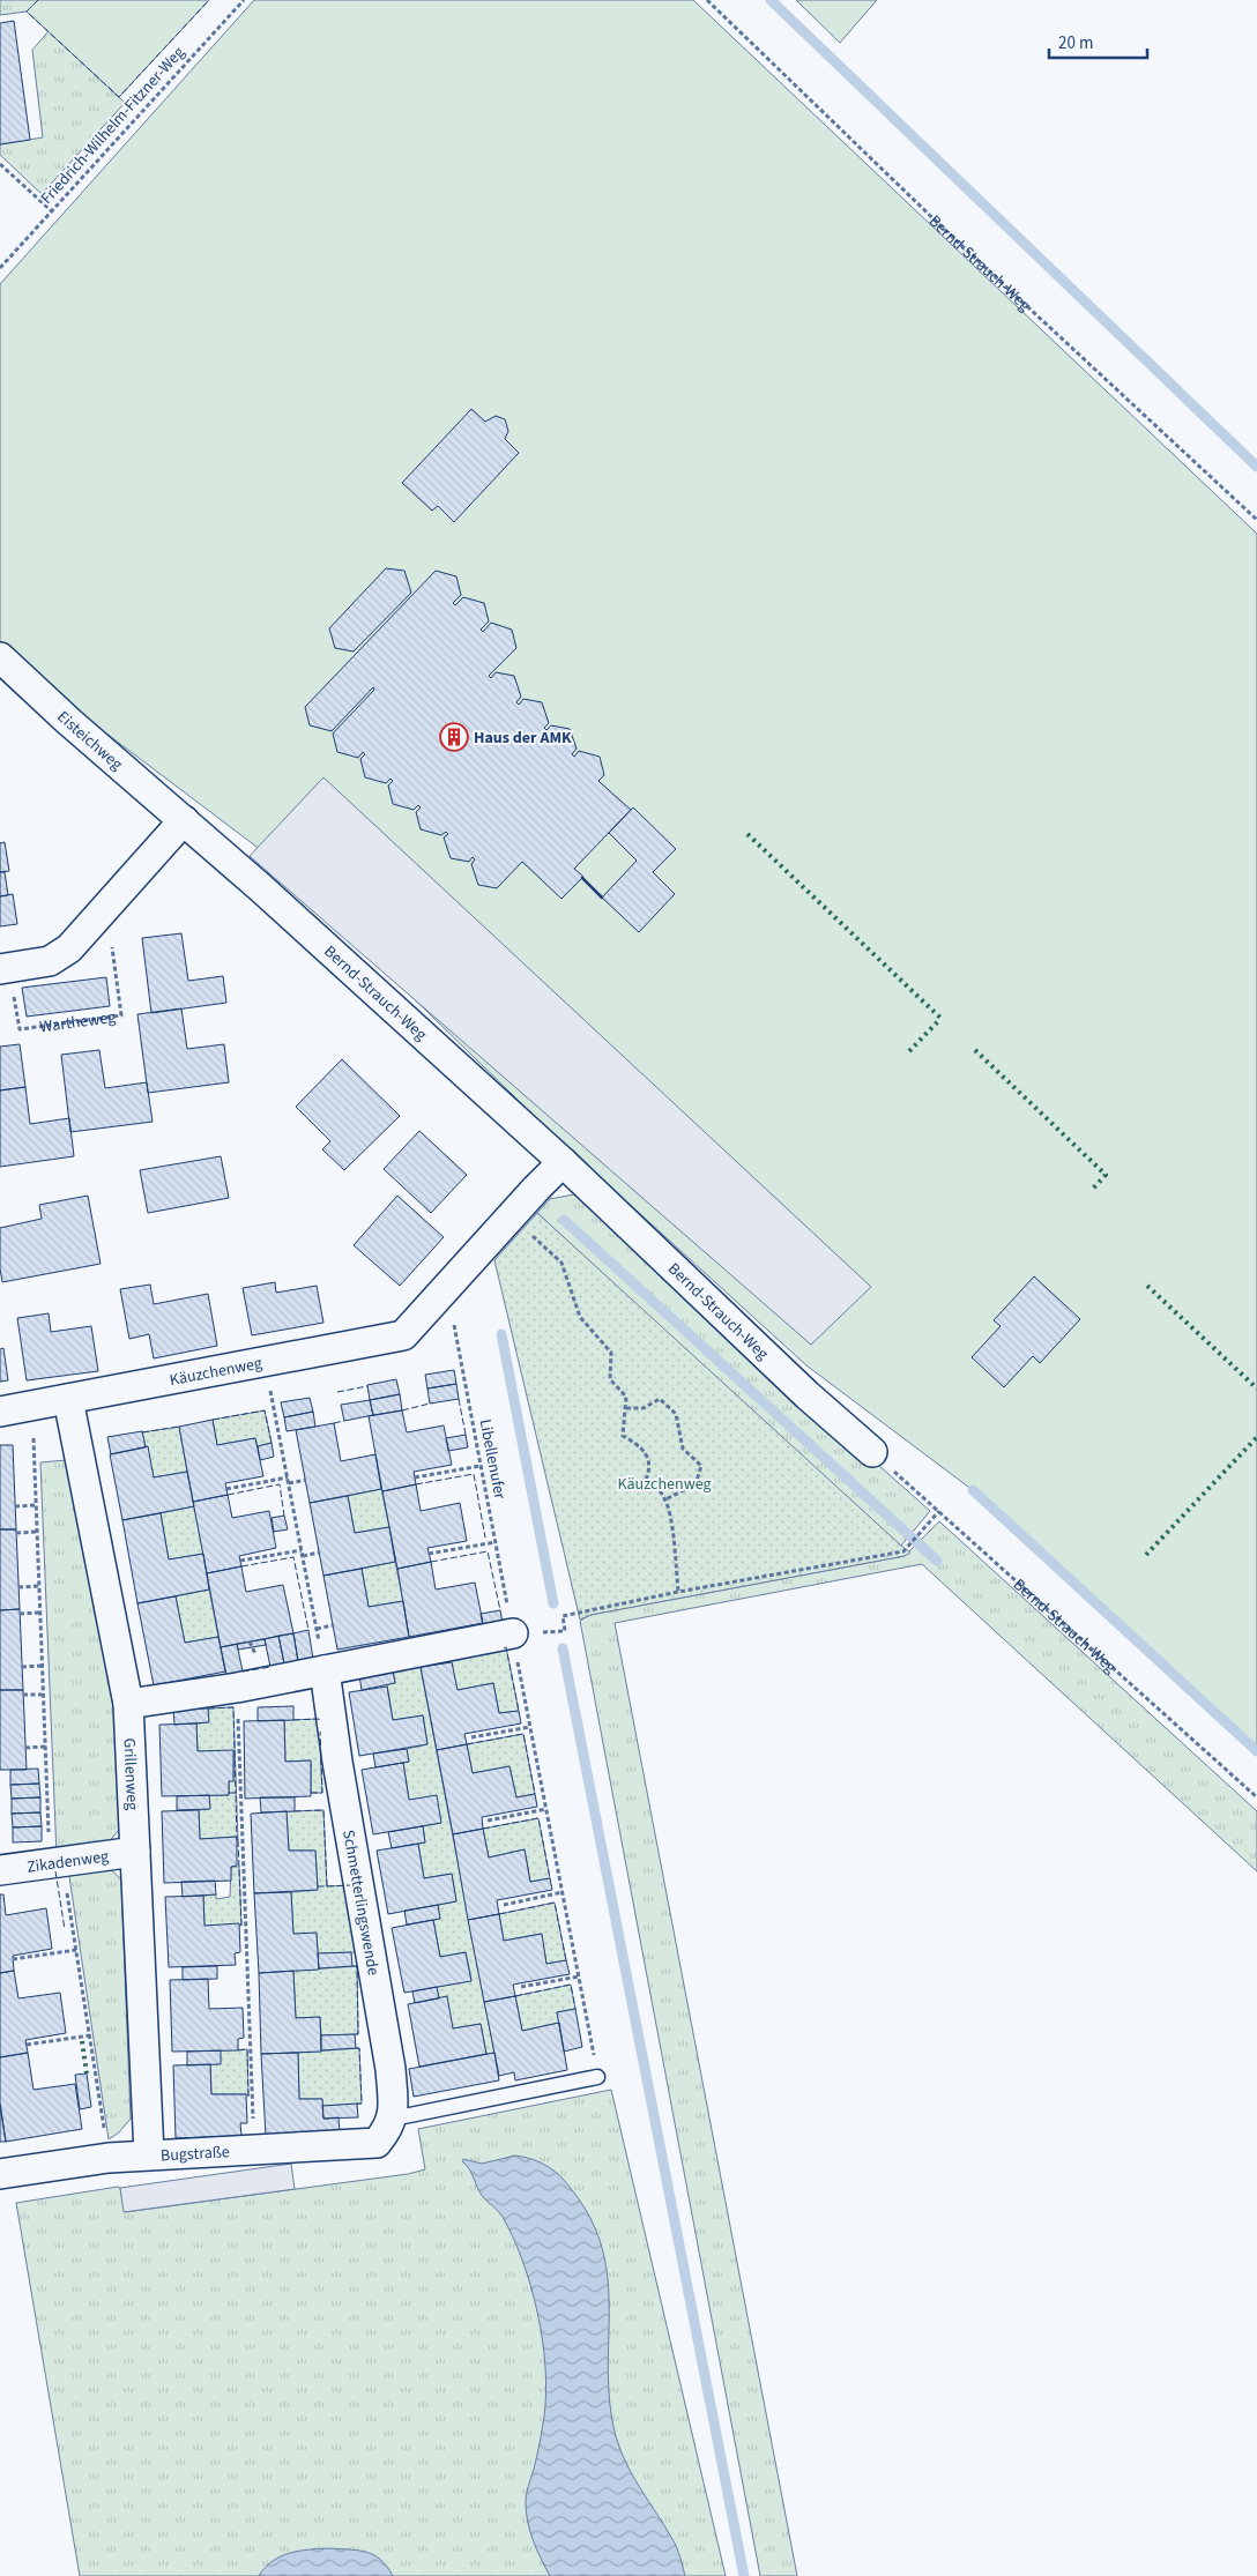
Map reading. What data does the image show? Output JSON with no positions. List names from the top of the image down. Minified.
{"streets":{"street":["Bernd-Strauch-Weg","Eisteichweg","Käuzchenweg","Grillenweg","Zikadenweg","Schmetterlingswende","Bugstraße"],"path":["Friedrich-Wilhelm-Fitzner-Weg","Wartheweg","Libellenufer"]},"crossings":[["Bernd-Strauch-Weg","Eisteichweg"],["Bernd-Strauch-Weg","Käuzchenweg"],["Käuzchenweg","Libellenufer"],["Käuzchenweg","Grillenweg"],["Libellenufer","Bugstraße"],["Grillenweg","Zikadenweg"],["Grillenweg","Bugstraße"],["Schmetterlingswende","Bugstraße"]],"parks":["Käuzchenweg"],"places":{"building":["Haus der AMK"]},"scale_bar":"20 m"}
